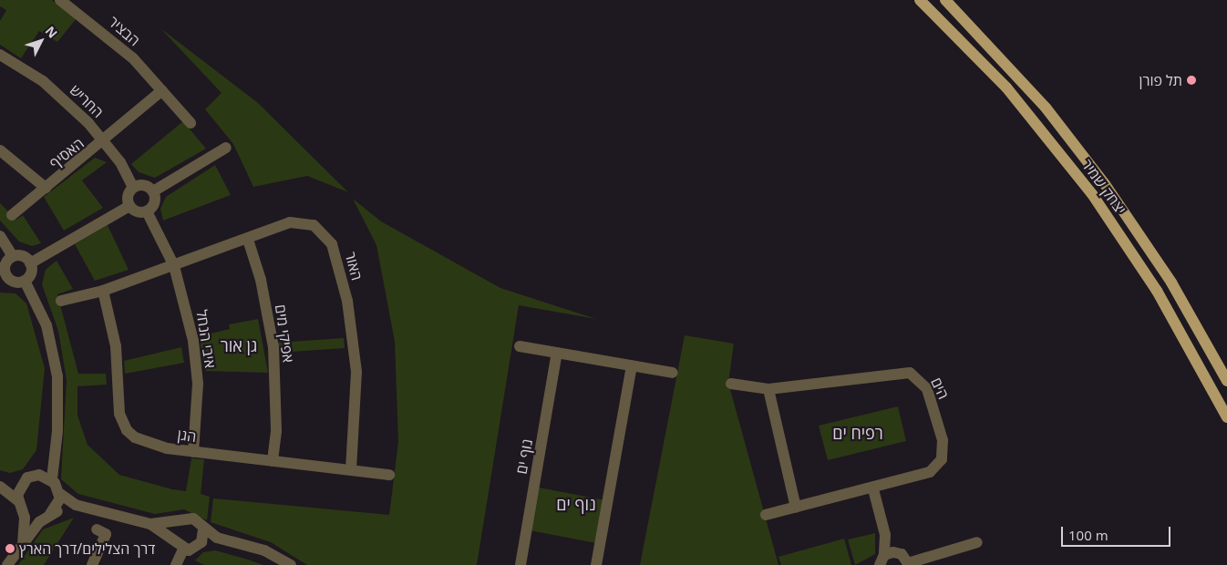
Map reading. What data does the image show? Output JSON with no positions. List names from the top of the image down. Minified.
{"streets":{"main road":["יצחק שמיר"],"street":["הבציר","החריש","האסיף","האור","אפיקי מים","איבי הנחל","הים","הגן","נוף ים"]},"crossings":[["החריש","האסיף"],["החריש","איבי הנחל"],["האור","אפיקי מים"],["האור","איבי הנחל"],["האור","הגן"],["אפיקי מים","הגן"],["איבי הנחל","הגן"]],"districts":["גן אור","רפיח ים","נוף ים"],"places":["תל פורן","דרך הצלילים/דרך הארץ"],"scale_bar":"100 m","north":"top right"}
